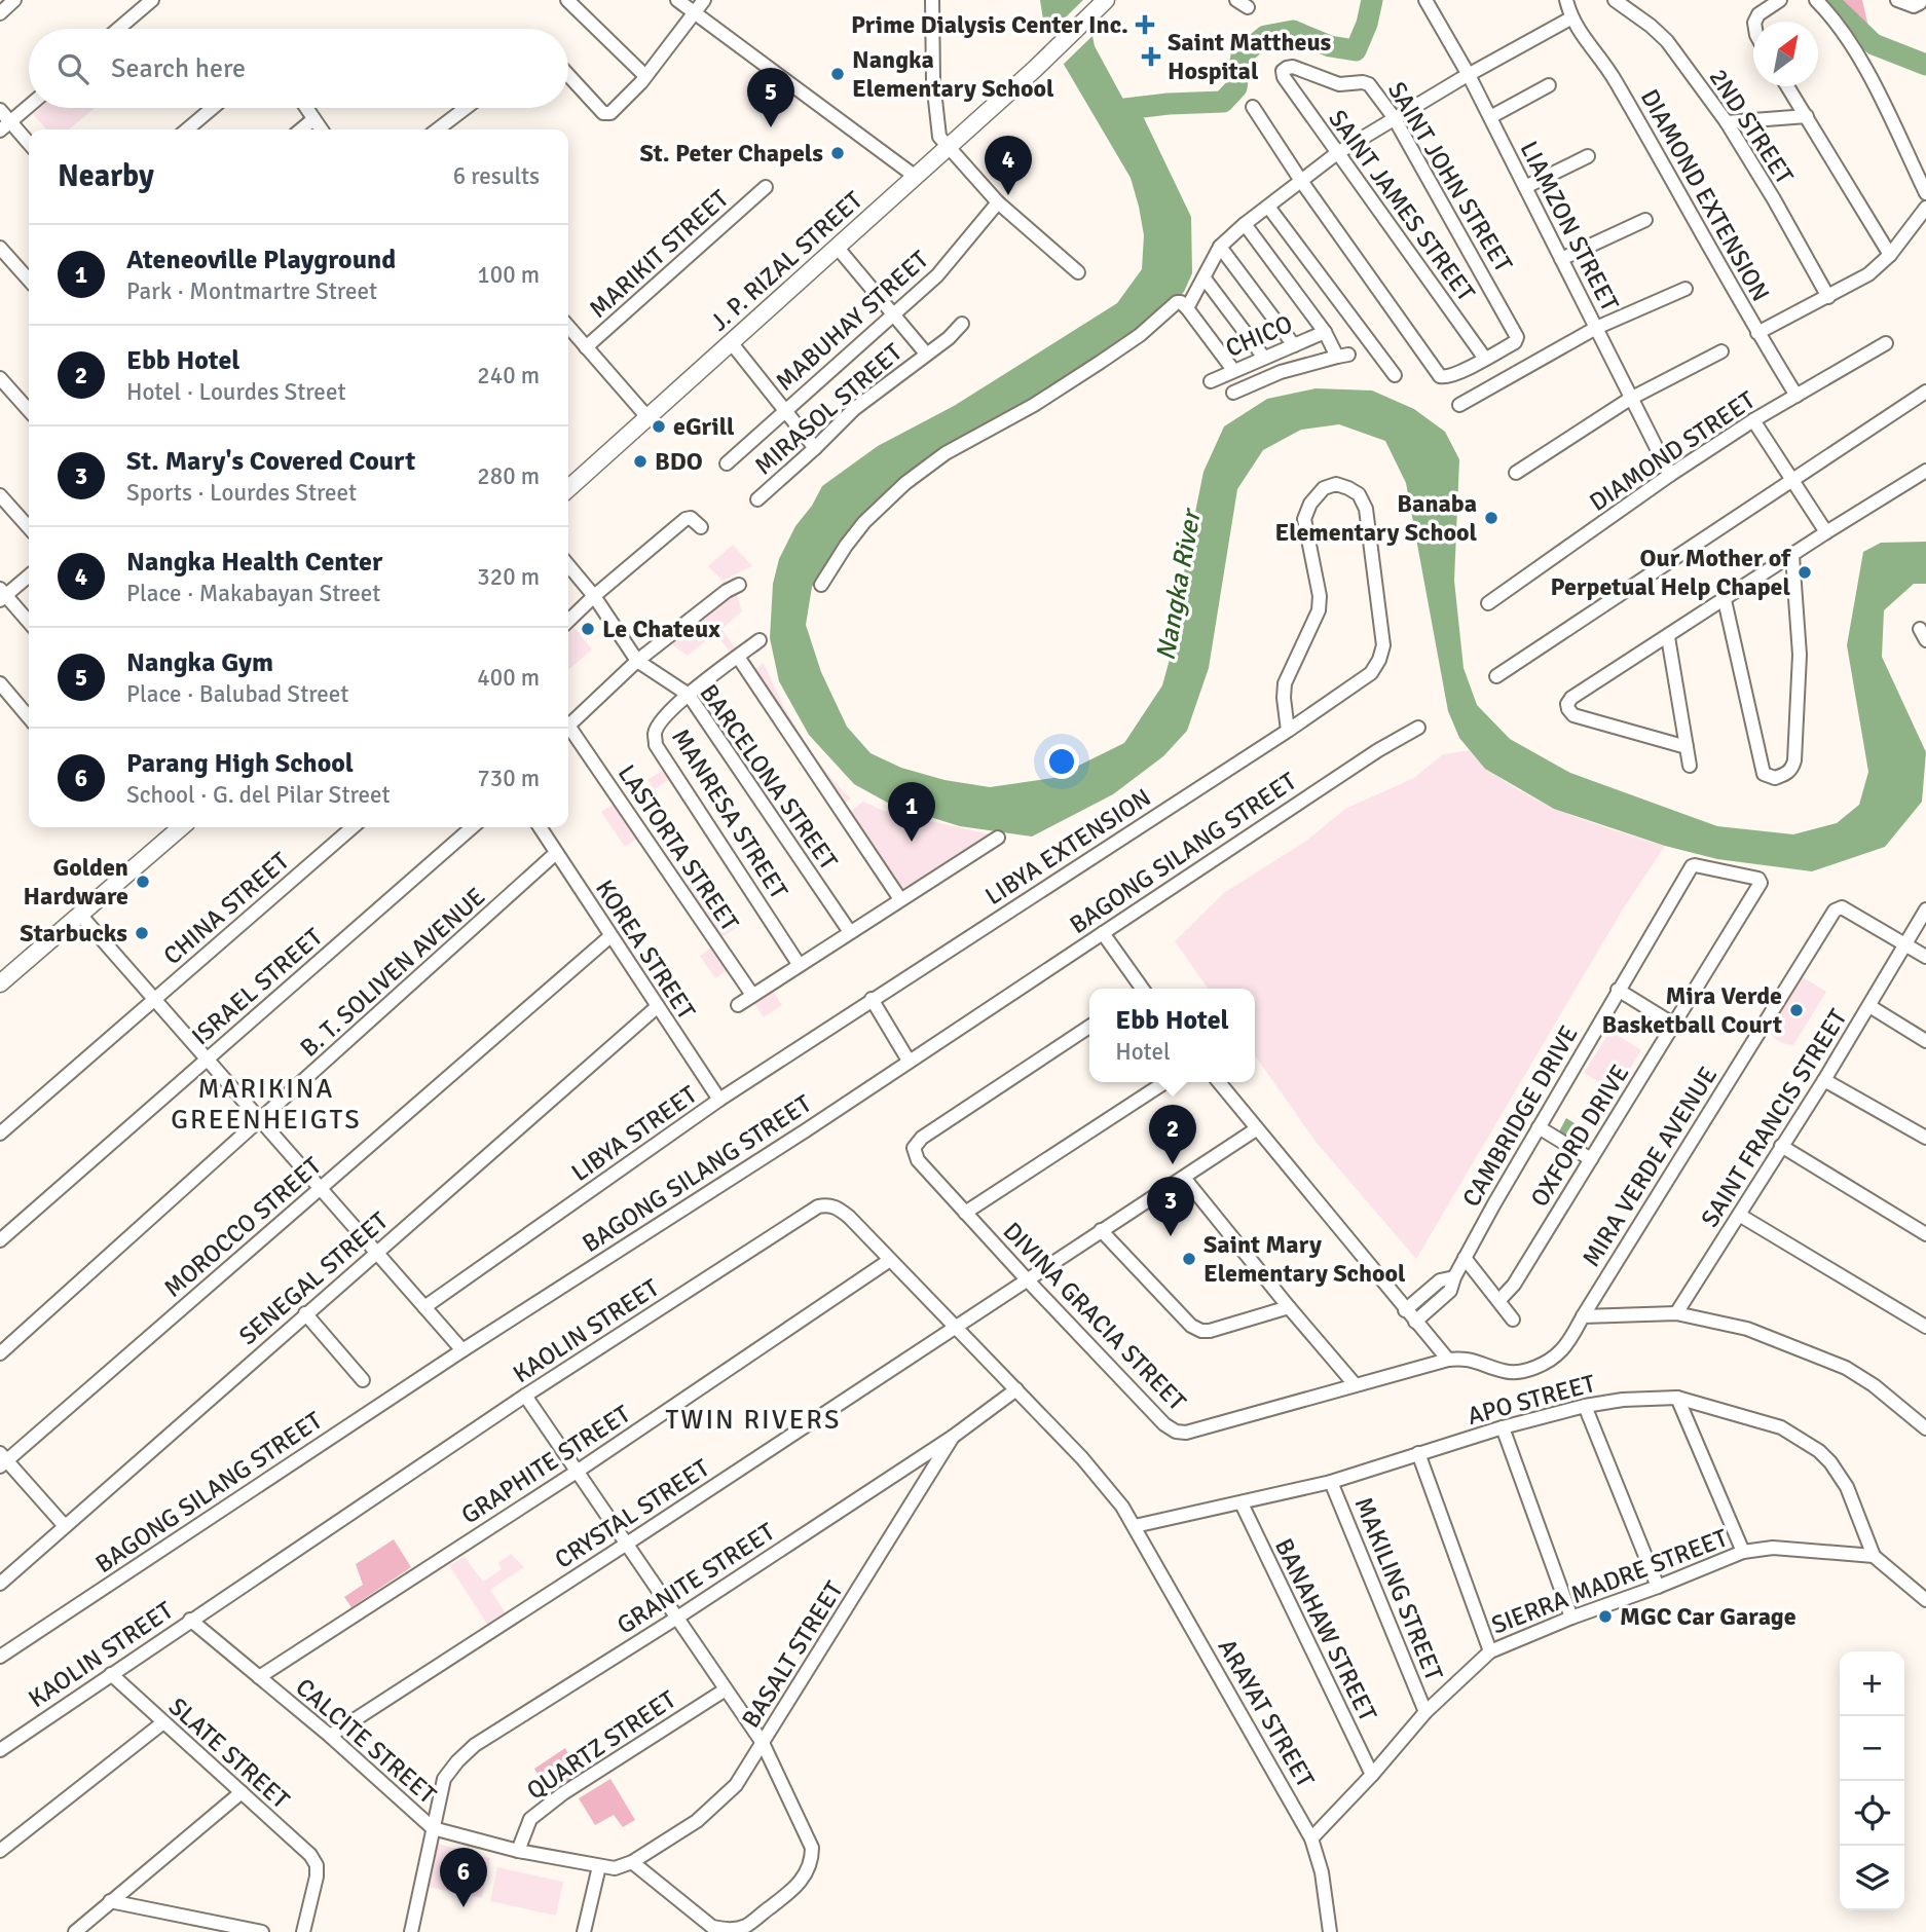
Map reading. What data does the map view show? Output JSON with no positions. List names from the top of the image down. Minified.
{"streets":{"main road":["J. P. RIZAL STREET"],"street":["2ND STREET","SAINT JOHN STREET","DIAMOND EXTENSION","SAINT JAMES STREET","LIAMZON STREET","MARIKIT STREET","MABUHAY STREET","CHICO","MIRASOL STREET","DIAMOND STREET","BARCELONA STREET","MANRESA STREET","LIBYA EXTENSION","LASTORTA STREET","BAGONG SILANG STREET","CHINA STREET","KOREA STREET","B. T. SOLIVEN AVENUE","ISRAEL STREET","CAMBRIDGE DRIVE","SAINT FRANCIS STREET","LIBYA STREET","OXFORD DRIVE","MIRA VERDE AVENUE","MOROCCO STREET","SENEGAL STREET","DIVINA GRACIA STREET","KAOLIN STREET","APO STREET","GRAPHITE STREET","CRYSTAL STREET","GRANITE STREET","SIERRA MADRE STREET","MAKILING STREET","BANAHAW STREET","BASALT STREET","ARAYAT STREET","CALCITE STREET","QUARTZ STREET","SLATE STREET"]},"crossings":[["SAINT JOHN STREET","SAINT JAMES STREET"],["DIAMOND EXTENSION","DIAMOND STREET"],["LIAMZON STREET","DIAMOND STREET"],["MARIKIT STREET","J. P. RIZAL STREET"],["BARCELONA STREET","MANRESA STREET"],["LIBYA EXTENSION","LIBYA STREET"],["KOREA STREET","B. T. SOLIVEN AVENUE"],["KOREA STREET","LIBYA STREET"],["KOREA STREET","MOROCCO STREET"],["KOREA STREET","SENEGAL STREET"],["CAMBRIDGE DRIVE","OXFORD DRIVE"],["SAINT FRANCIS STREET","MIRA VERDE AVENUE"],["MIRA VERDE AVENUE","DIVINA GRACIA STREET"],["DIVINA GRACIA STREET","CRYSTAL STREET"],["KAOLIN STREET","APO STREET"],["KAOLIN STREET","GRAPHITE STREET"],["KAOLIN STREET","CRYSTAL STREET"],["KAOLIN STREET","GRANITE STREET"],["KAOLIN STREET","ARAYAT STREET"],["KAOLIN STREET","CALCITE STREET"],["KAOLIN STREET","SLATE STREET"],["APO STREET","SIERRA MADRE STREET"],["APO STREET","MAKILING STREET"],["APO STREET","BANAHAW STREET"],["APO STREET","ARAYAT STREET"],["GRAPHITE STREET","CALCITE STREET"],["CRYSTAL STREET","CALCITE STREET"],["GRANITE STREET","BASALT STREET"],["GRANITE STREET","CALCITE STREET"],["SIERRA MADRE STREET","MAKILING STREET"],["SIERRA MADRE STREET","BANAHAW STREET"],["SIERRA MADRE STREET","ARAYAT STREET"],["BASALT STREET","CALCITE STREET"],["CALCITE STREET","QUARTZ STREET"]],"districts":["MARIKINA GREENHEIGTS","TWIN RIVERS"],"water":["Nangka River"],"places":{"health":["Prime Dialysis Center Inc.","Saint Mattheus Hospital"],"other":["Nangka Elementary School","St. Peter Chapels","eGrill","BDO","Banaba Elementary School","Our Mother of Perpetual Help Chapel","Le Chateux","Golden Hardware","Starbucks","Mira Verde Basketball Court","Saint Mary Elementary School","MGC Car Garage"]},"north":"top right","page":{"search":"Search here","pins":["5","4","1","2","3","6"],"heading":["Nearby","6 results"],"list":[{"mark":"1","name":"Ateneoville Playground","note":"Park · Montmartre Street","value":"100 m"},{"mark":"2","name":"Ebb Hotel","note":"Hotel · Lourdes Street","value":"240 m"},{"mark":"3","name":"St. Mary's Covered Court","note":"Sports · Lourdes Street","value":"280 m"},{"mark":"4","name":"Nangka Health Center","note":"Place · Makabayan Street","value":"320 m"},{"mark":"5","name":"Nangka Gym","note":"Place · Balubad Street","value":"400 m"},{"mark":"6","name":"Parang High School","note":"School · G. del Pilar Street","value":"730 m"}],"popup":["Ebb Hotel","Hotel"],"map_buttons":["+","−"]}}
